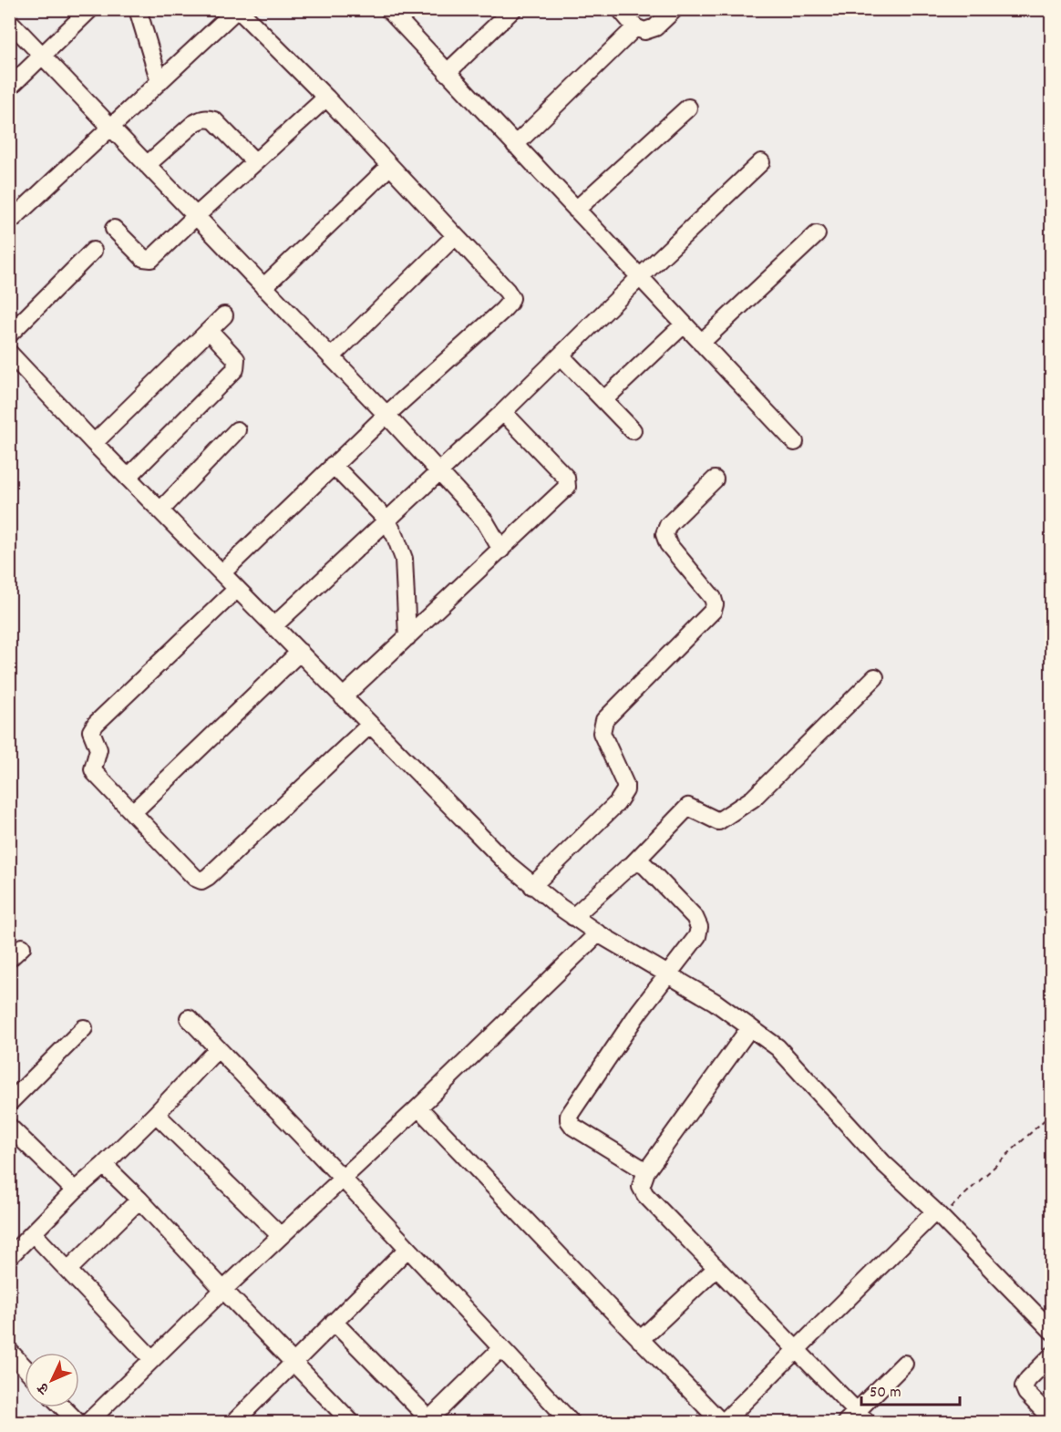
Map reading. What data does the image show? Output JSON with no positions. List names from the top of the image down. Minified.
{"scale_bar":"50 m","north":"bottom left"}
